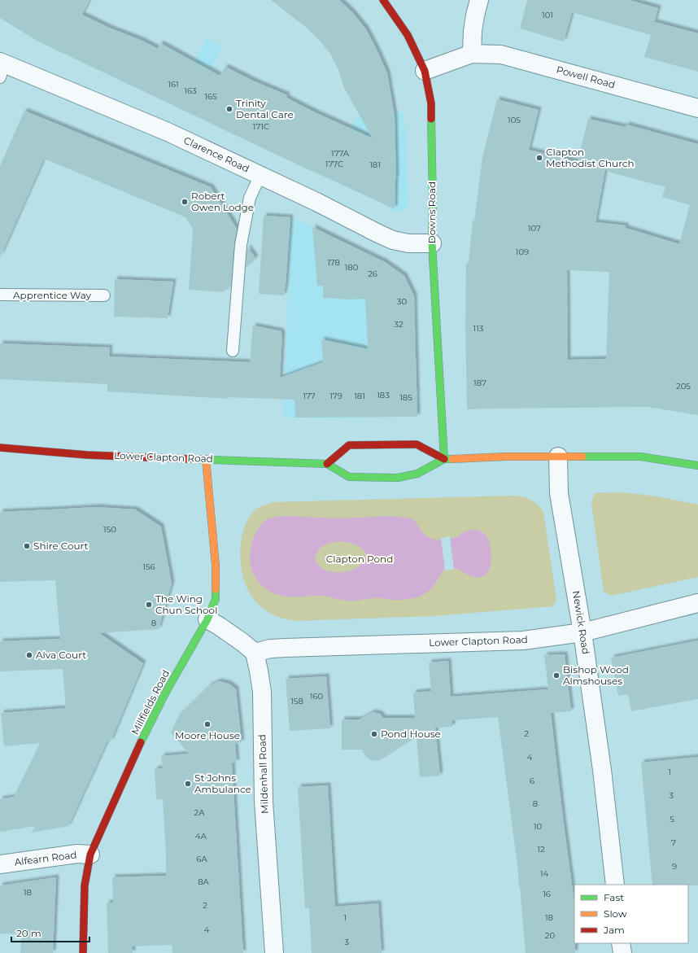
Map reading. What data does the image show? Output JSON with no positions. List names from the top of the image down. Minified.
{"streets":{"main road":["Downs Road","Lower Clapton Road","Millfields Road"],"street":["Powell Road","Clarence Road","Newick Road","Mildenhall Road","Alfearn Road"],"lane":["Apprentice Way"]},"crossings":[["Clarence Road","Downs Road"],["Downs Road","Lower Clapton Road"],["Lower Clapton Road","Newick Road"],["Lower Clapton Road","Millfields Road"],["Lower Clapton Road","Mildenhall Road"],["Millfields Road","Alfearn Road"]],"parks":["Clapton Pond"],"places":["Trinity Dental Care","Clapton Methodist Church","Robert Owen Lodge","Shire Court","The Wing Chun School","Alva Court","Bishop Wood Almshouses","Moore House","Pond House","St Johns Ambulance"],"house_numbers":["101","161","163","165","105","171C","177A","177C","181","107","109","178","180","26","30","32","113","187","205","183","177","179","181","185","150","156","8","160","158","2","4","1","6","3","8","2A","5","10","4A","7","12","6A","9","14","8A","18","16","2","1","18","4","20","3"],"legend":["Fast","Slow","Jam"],"scale_bar":"20 m"}
